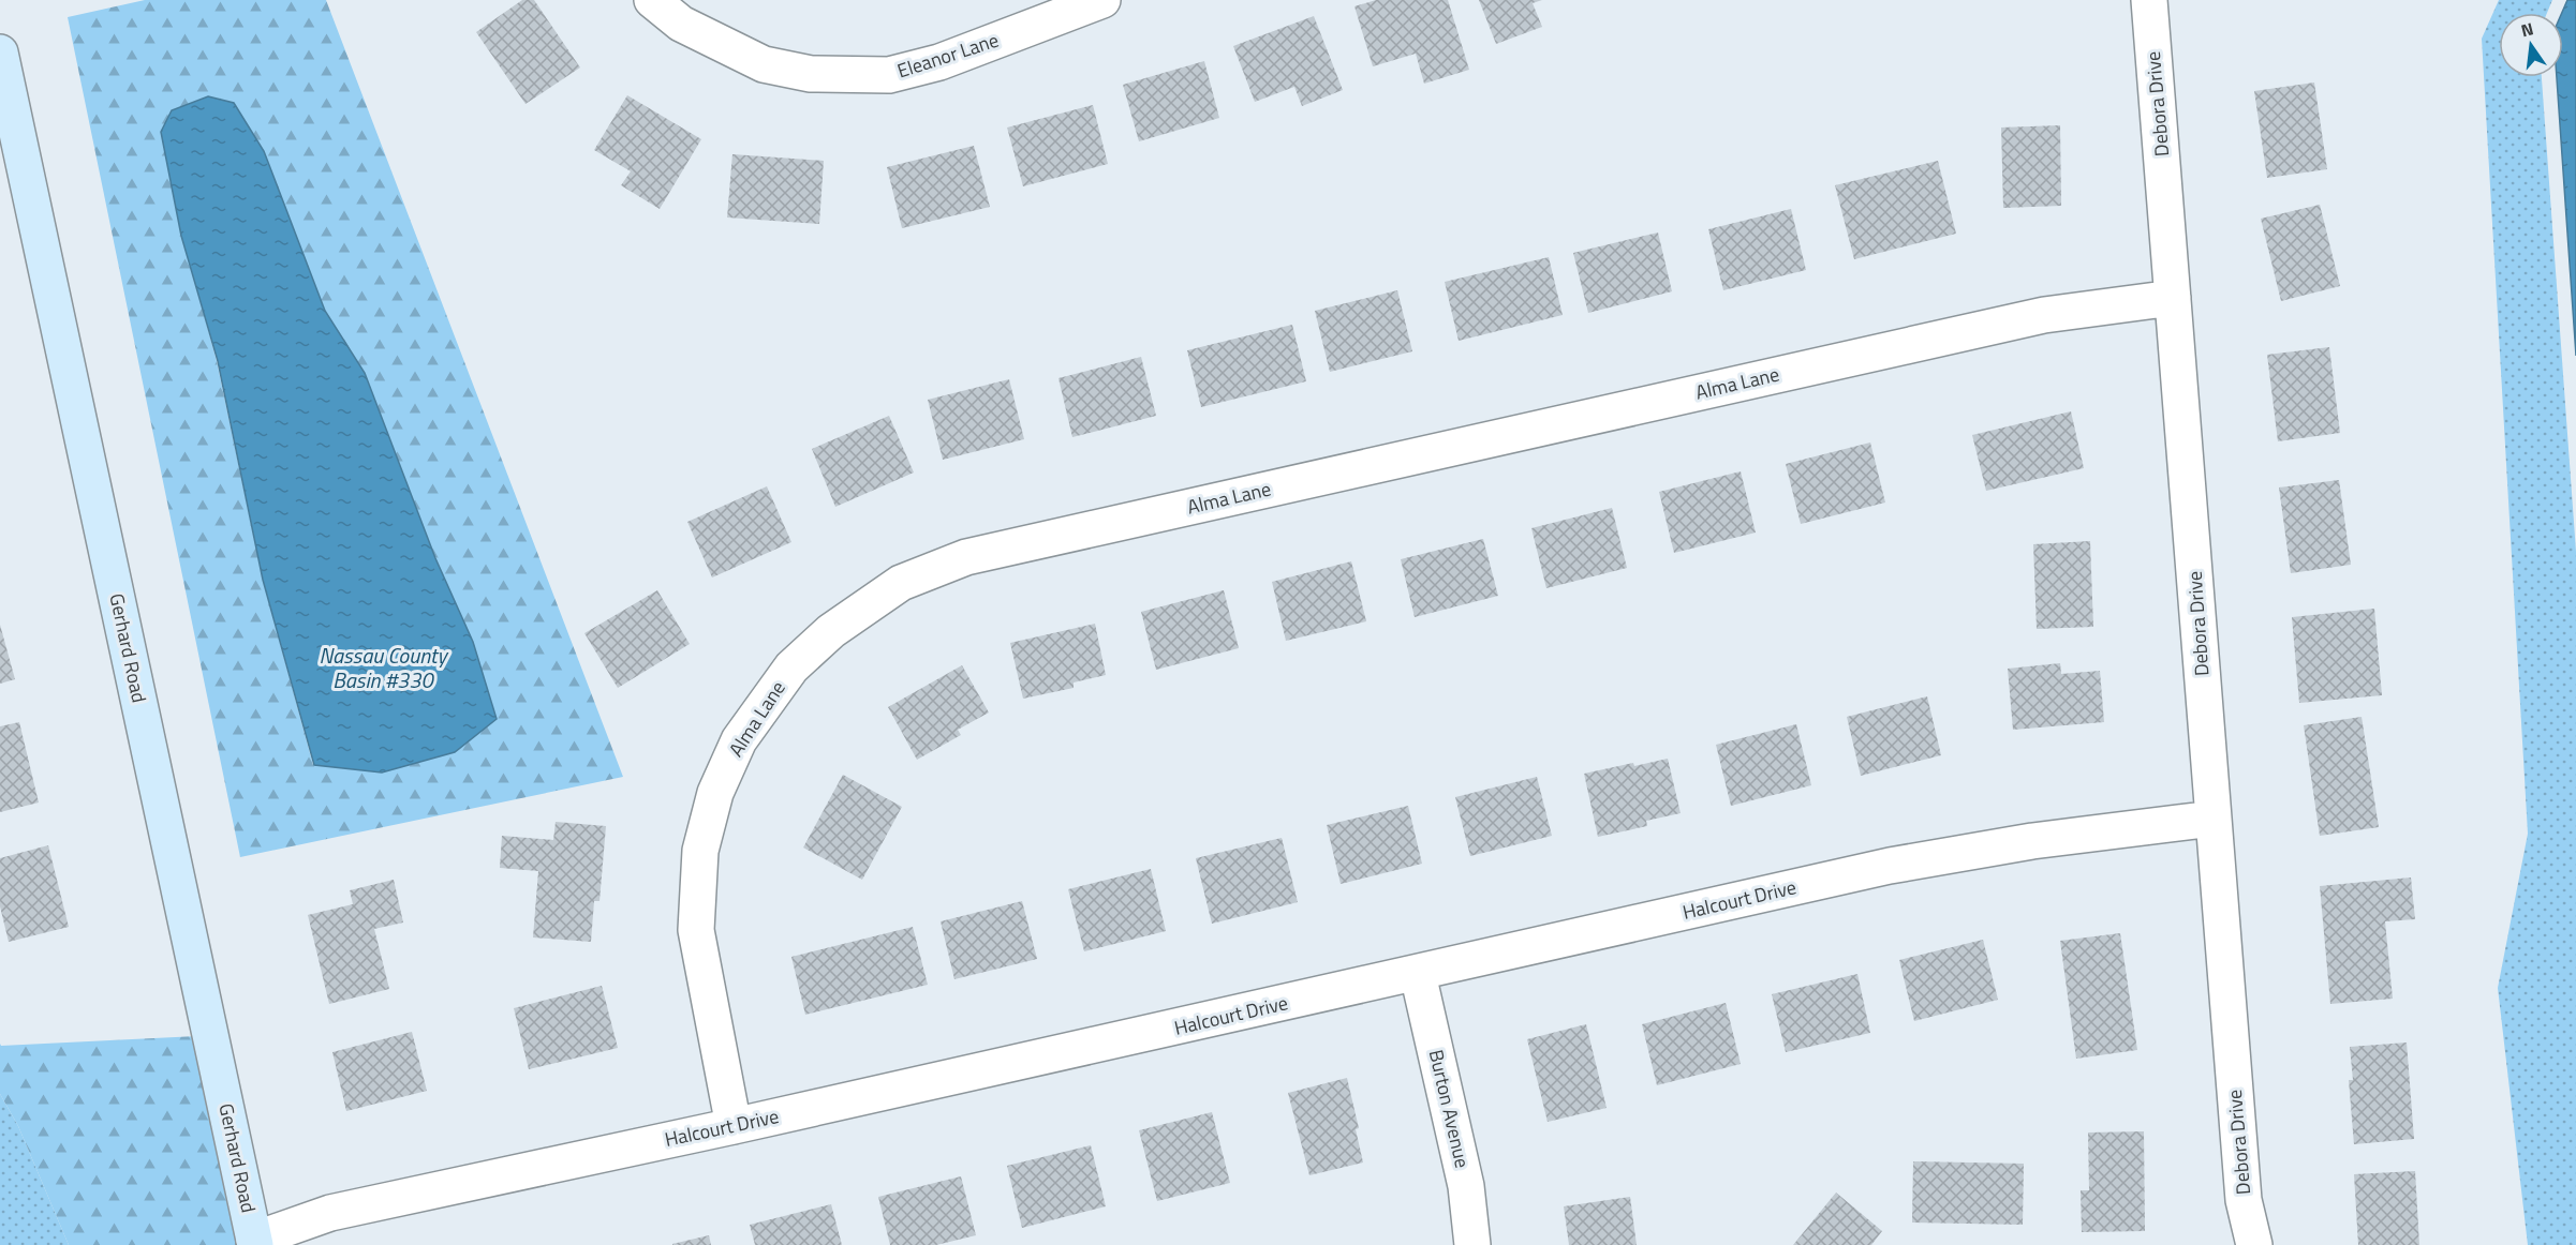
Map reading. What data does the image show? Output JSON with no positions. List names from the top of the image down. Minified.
{"streets":{"street":["Eleanor Lane","Debora Drive","Alma Lane","Gerhard Road","Halcourt Drive","Burton Avenue"]},"crossings":[["Debora Drive","Alma Lane"],["Debora Drive","Halcourt Drive"],["Alma Lane","Halcourt Drive"],["Gerhard Road","Halcourt Drive"],["Halcourt Drive","Burton Avenue"]],"water":["Nassau County Basin #330"],"north":"top"}
